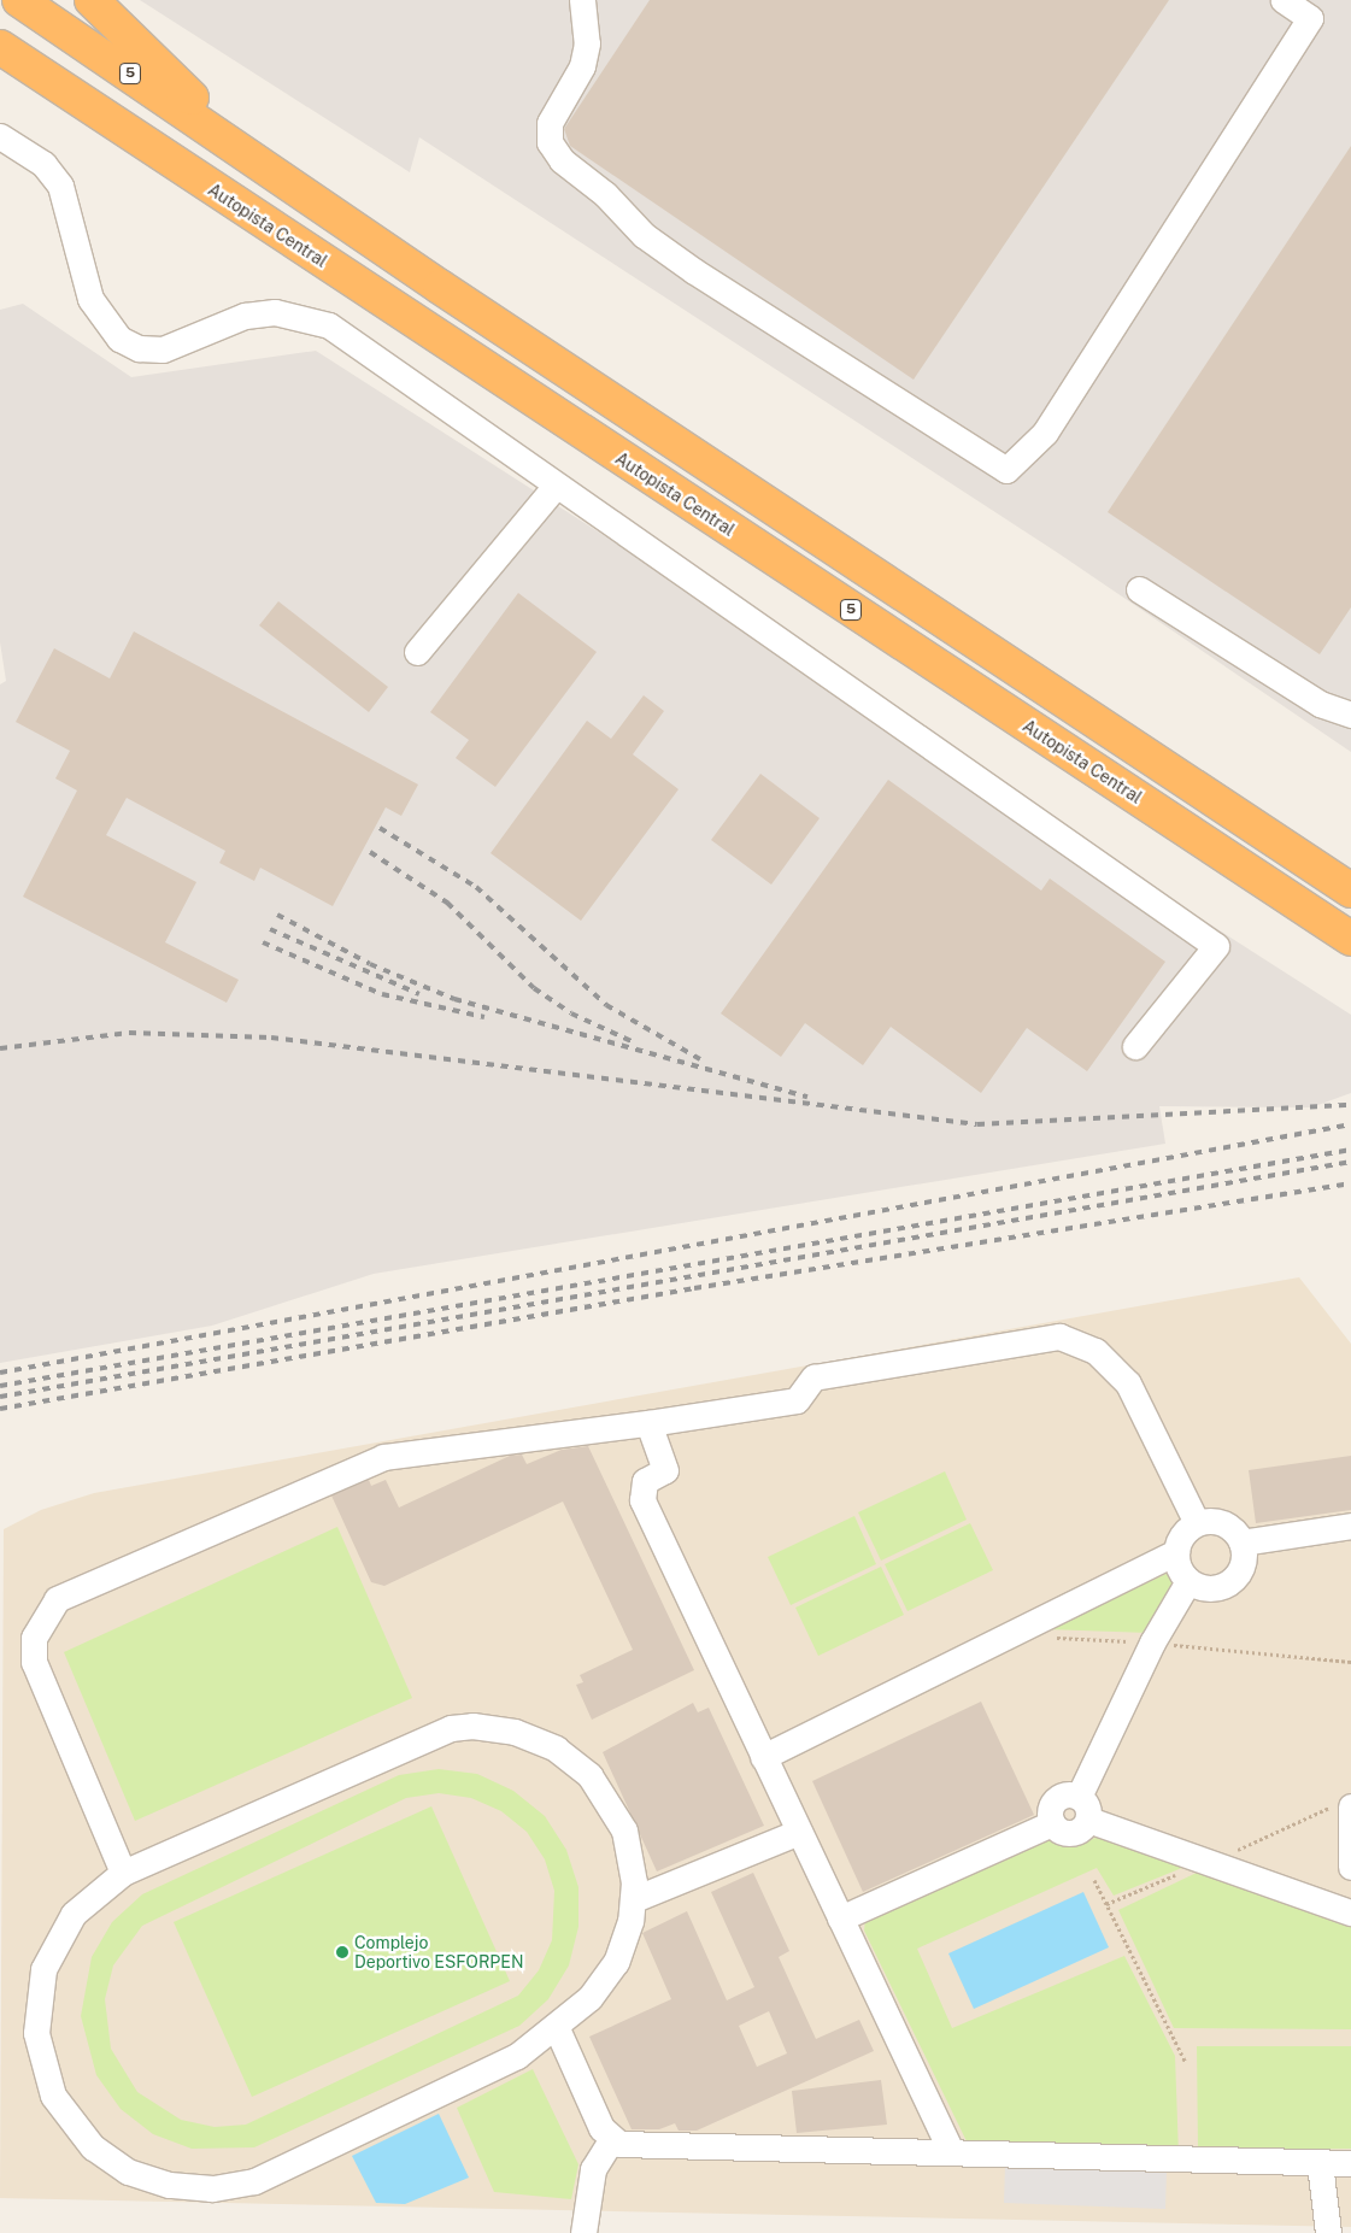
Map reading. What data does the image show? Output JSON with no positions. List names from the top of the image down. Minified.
{"streets":{"highway":["5","Autopista Central"]},"places":["Complejo Deportivo ESFORPEN"]}
